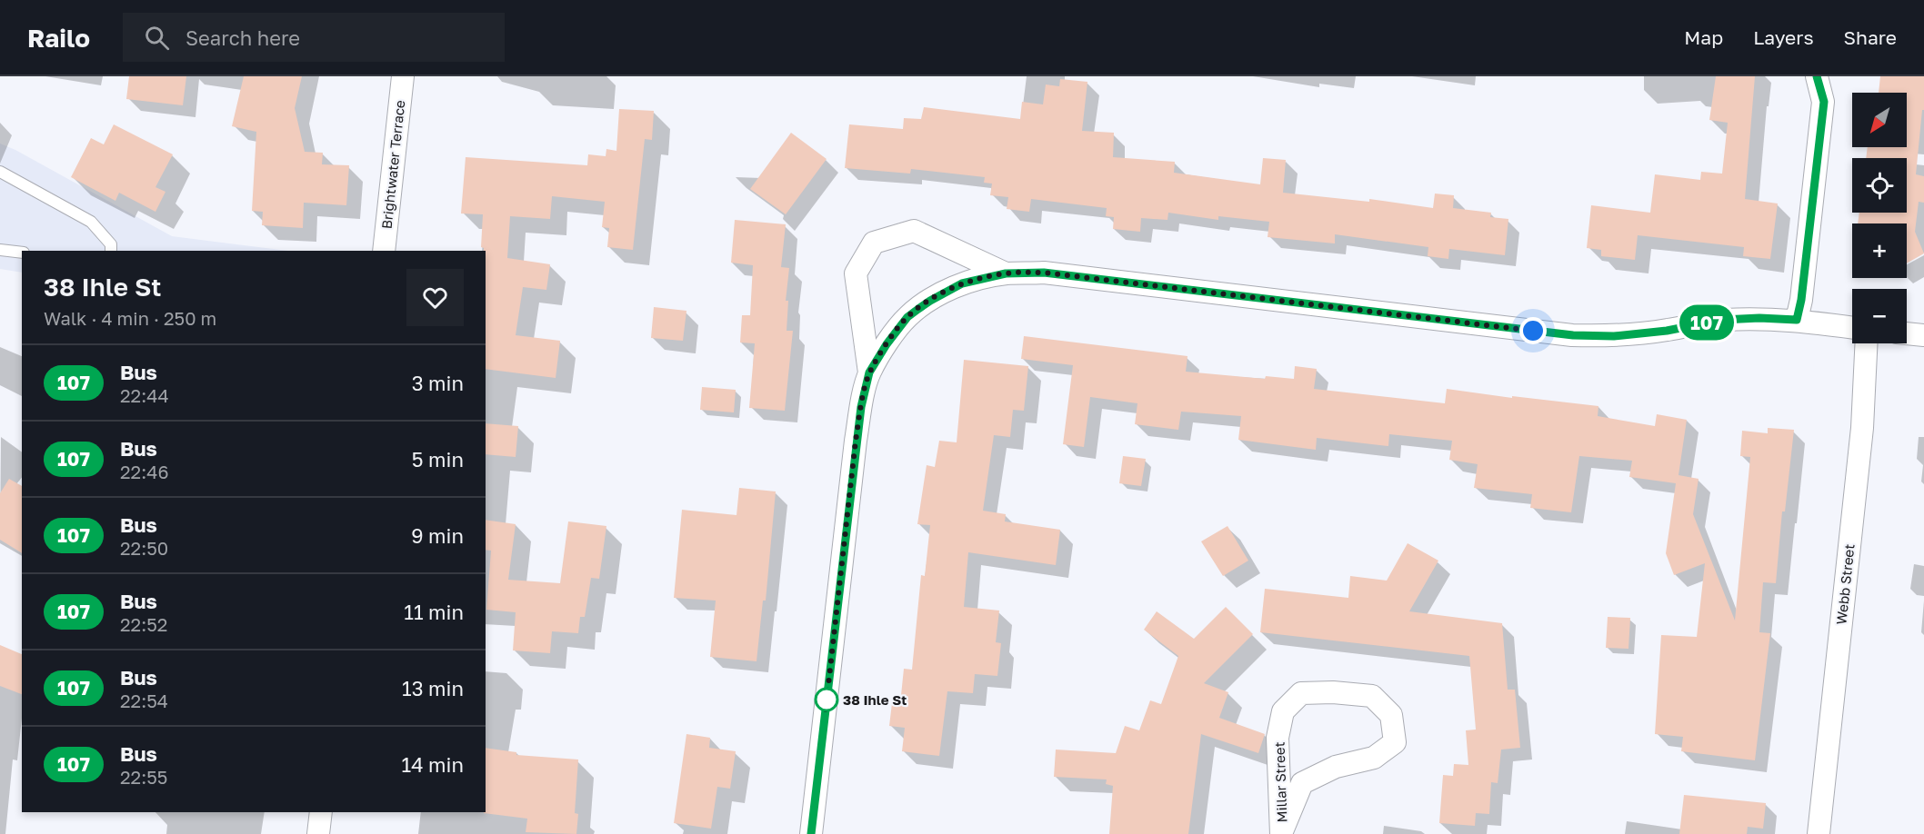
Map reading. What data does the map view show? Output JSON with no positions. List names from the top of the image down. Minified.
{"streets":{"street":["Brightwater Terrace","Webb Street","Millar Street"]},"places":["38 Ihle St"],"lines":["bus line 107"],"north":"bottom left","page":{"header":"Railo","search":"Search here","nav":["Map","Layers","Share"],"on_map":"107","map_buttons":["+","−"],"heading":["38 Ihle St","Walk · 4 min · 250 m"],"list":[{"mark":"107","name":"Bus","note":"22:44","value":"3 min"},{"mark":"107","name":"Bus","note":"22:46","value":"5 min"},{"mark":"107","name":"Bus","note":"22:50","value":"9 min"},{"mark":"107","name":"Bus","note":"22:52","value":"11 min"},{"mark":"107","name":"Bus","note":"22:54","value":"13 min"},{"mark":"107","name":"Bus","note":"22:55","value":"14 min"}]}}
